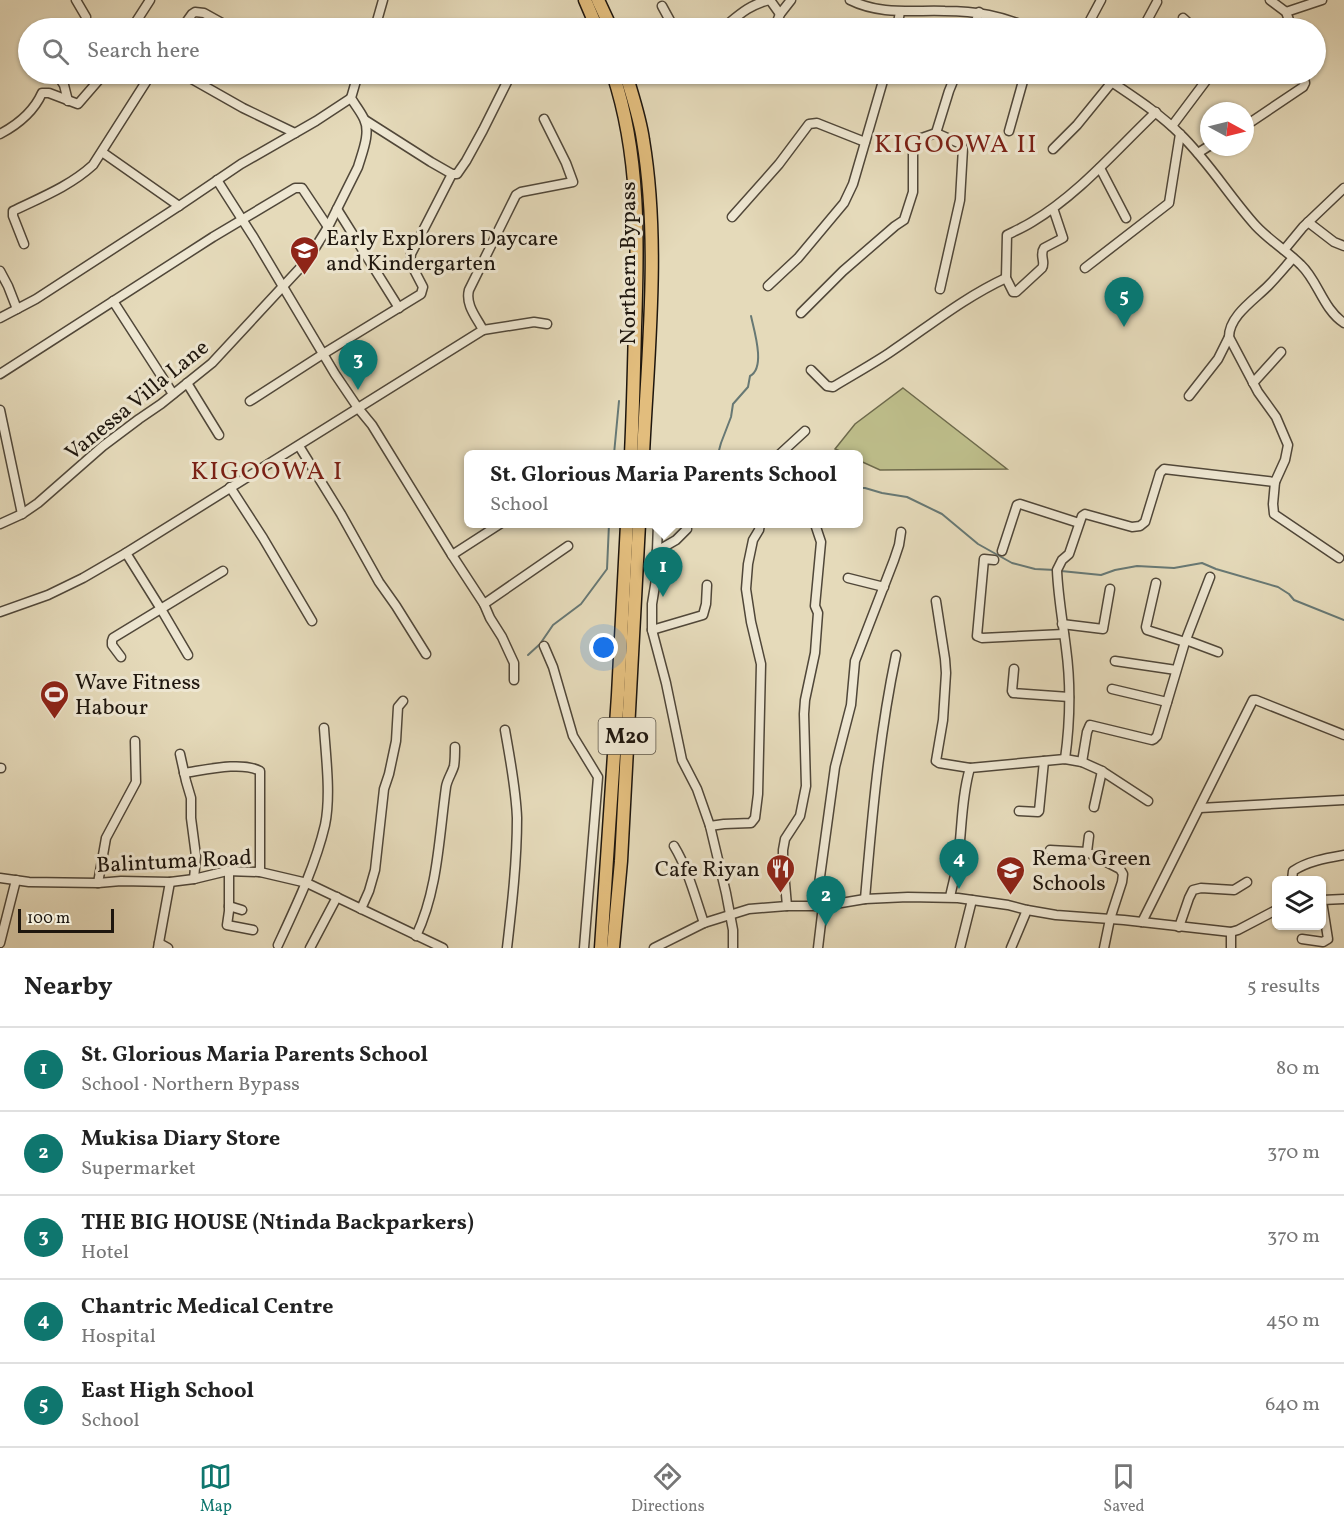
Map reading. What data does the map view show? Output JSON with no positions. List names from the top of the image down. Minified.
{"streets":{"highway":["Northern Bypass","M20"],"street":["Vanessa Villa Lane","Balintuma Road"]},"districts":["KIGOOWA II","KIGOOWA I"],"places":{"school or university":["Early Explorers Daycare and Kindergarten","Rema Green Schools"],"sports":["Wave Fitness Habour"],"restaurant":["Cafe Riyan"]},"scale_bar":"100 m","north":"right","page":{"search":"Search here","pins":["5","3","1","4","2"],"popup":["St. Glorious Maria Parents School","School"],"scale":"100 m","heading":["Nearby","5 results"],"list":[{"mark":"1","name":"St. Glorious Maria Parents School","note":"School · Northern Bypass","value":"80 m"},{"mark":"2","name":"Mukisa Diary Store","note":"Supermarket","value":"370 m"},{"mark":"3","name":"THE BIG HOUSE (Ntinda Backparkers)","note":"Hotel","value":"370 m"},{"mark":"4","name":"Chantric Medical Centre","note":"Hospital","value":"450 m"},{"mark":"5","name":"East High School","note":"School","value":"640 m"}],"nav":["Map","Directions","Saved"]}}
